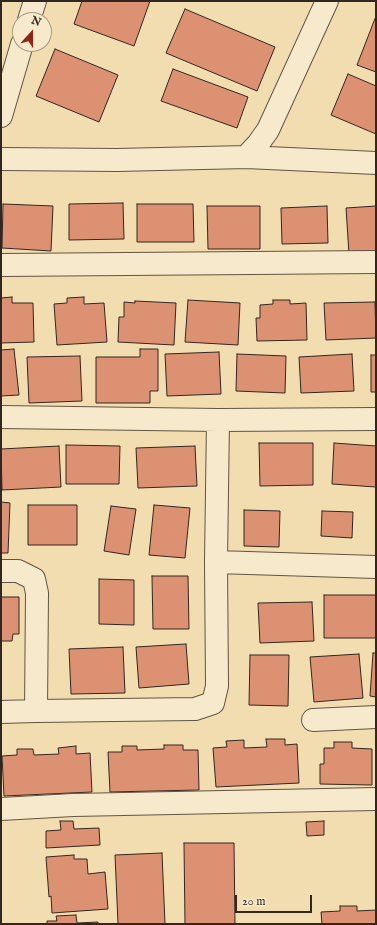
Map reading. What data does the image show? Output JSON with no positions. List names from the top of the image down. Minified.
{"scale_bar":"20 m","north":"top"}
